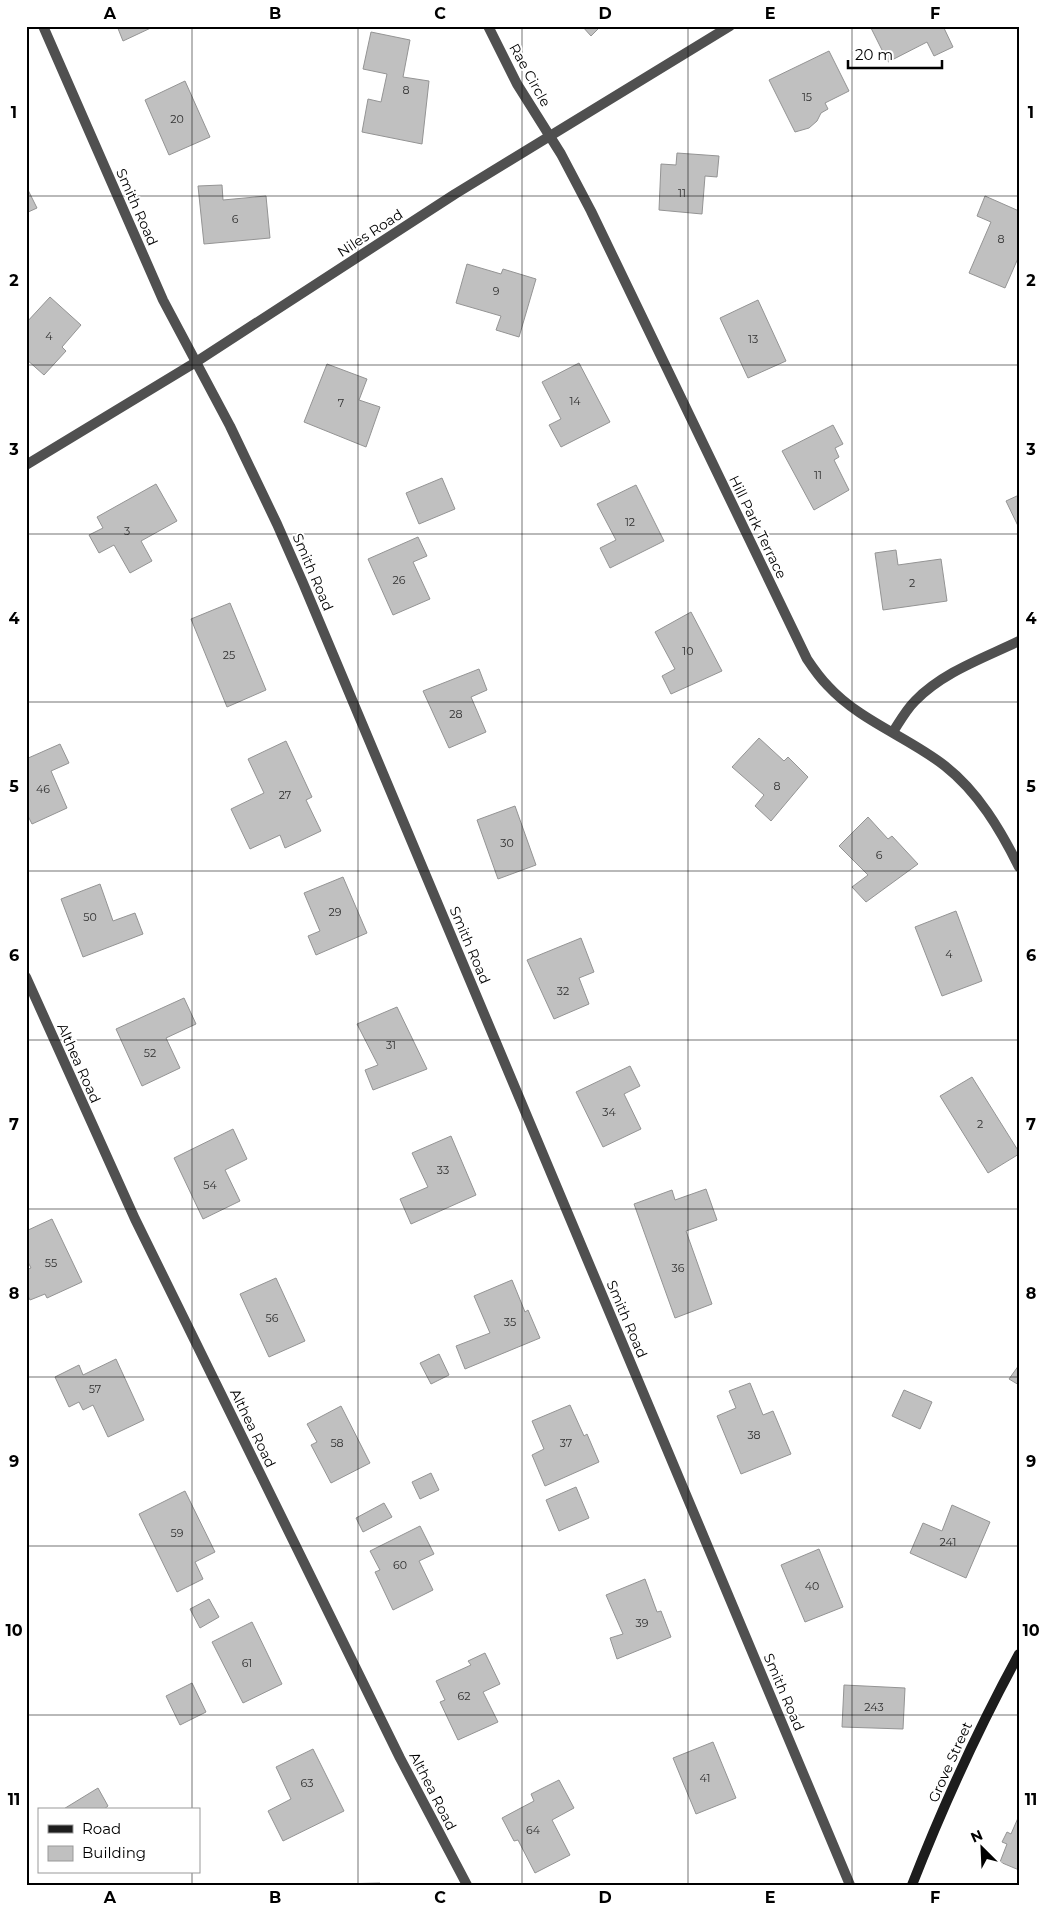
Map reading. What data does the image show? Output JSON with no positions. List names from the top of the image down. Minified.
{"streets":{"street":["Rae Circle","Smith Road","Niles Road","Hill Park Terrace","Althea Road","Grove Street"]},"crossings":[["Rae Circle","Niles Road"],["Rae Circle","Hill Park Terrace"],["Smith Road","Niles Road"],["Niles Road","Hill Park Terrace"]],"house_numbers":["8","15","20","11","6","8","9","4","13","14","7","11","12","3","26","2","10","25","28","8","46","27","30","6","29","50","4","32","31","52","34","2","33","54","55","36","56","35","57","38","58","37","59","241","60","40","39","61","62","243","41","63","64"],"legend":["Road","Building"],"scale_bar":"20 m","north":"top left","grid":{"columns":["A","B","C","D","E","F"],"rows":["1","2","3","4","5","6","7","8","9","10","11"]}}
